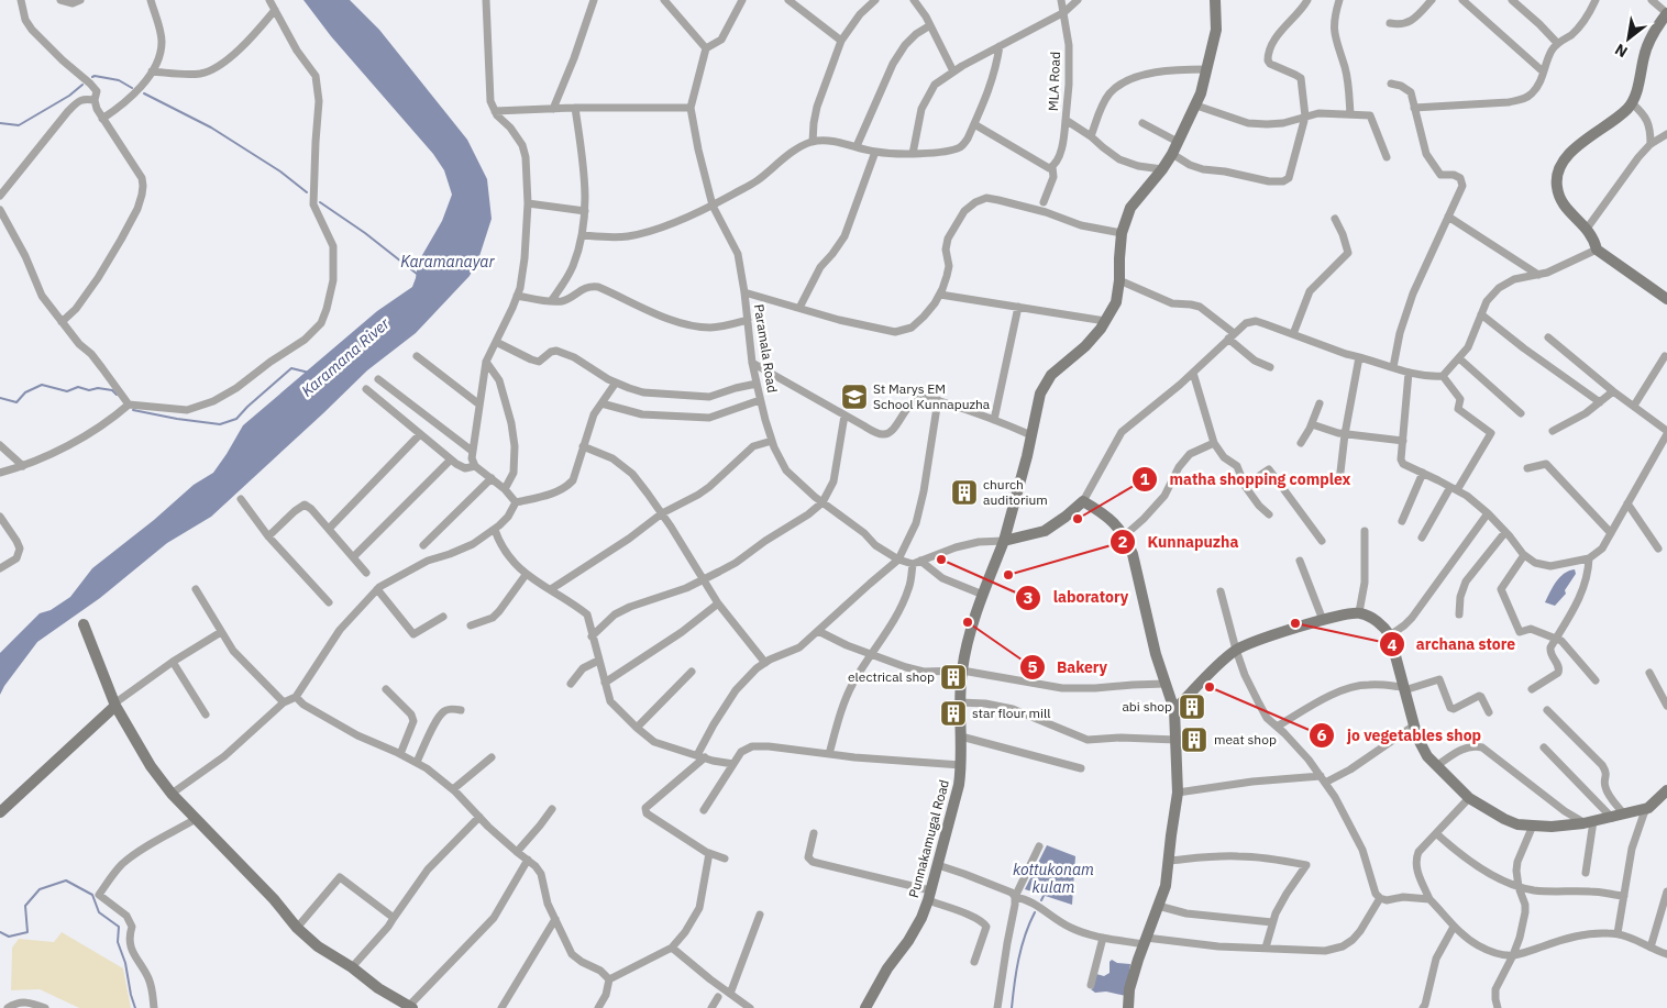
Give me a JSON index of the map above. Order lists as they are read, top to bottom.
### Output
{
  "streets": {
    "street": ["MLA Road", "Paramala Road", "Punnakamugal Road"]
  },
  "crossings": [
    ["MLA Road", "Punnakamugal Road"]
  ],
  "water": ["Karamanayar", "Karamana River", "kottukonam kulam"],
  "places": {
    "school or university": ["St Marys EM School Kunnapuzha"],
    "building": [
      "church auditorium",
      "electrical shop",
      "abi shop",
      "star flour mill",
      "meat shop"
    ],
    "other": [
      "matha shopping complex",
      "laboratory",
      "Kunnapuzha",
      "Bakery",
      "archana store",
      "jo vegetables shop"
    ]
  },
  "north": "bottom left"
}
